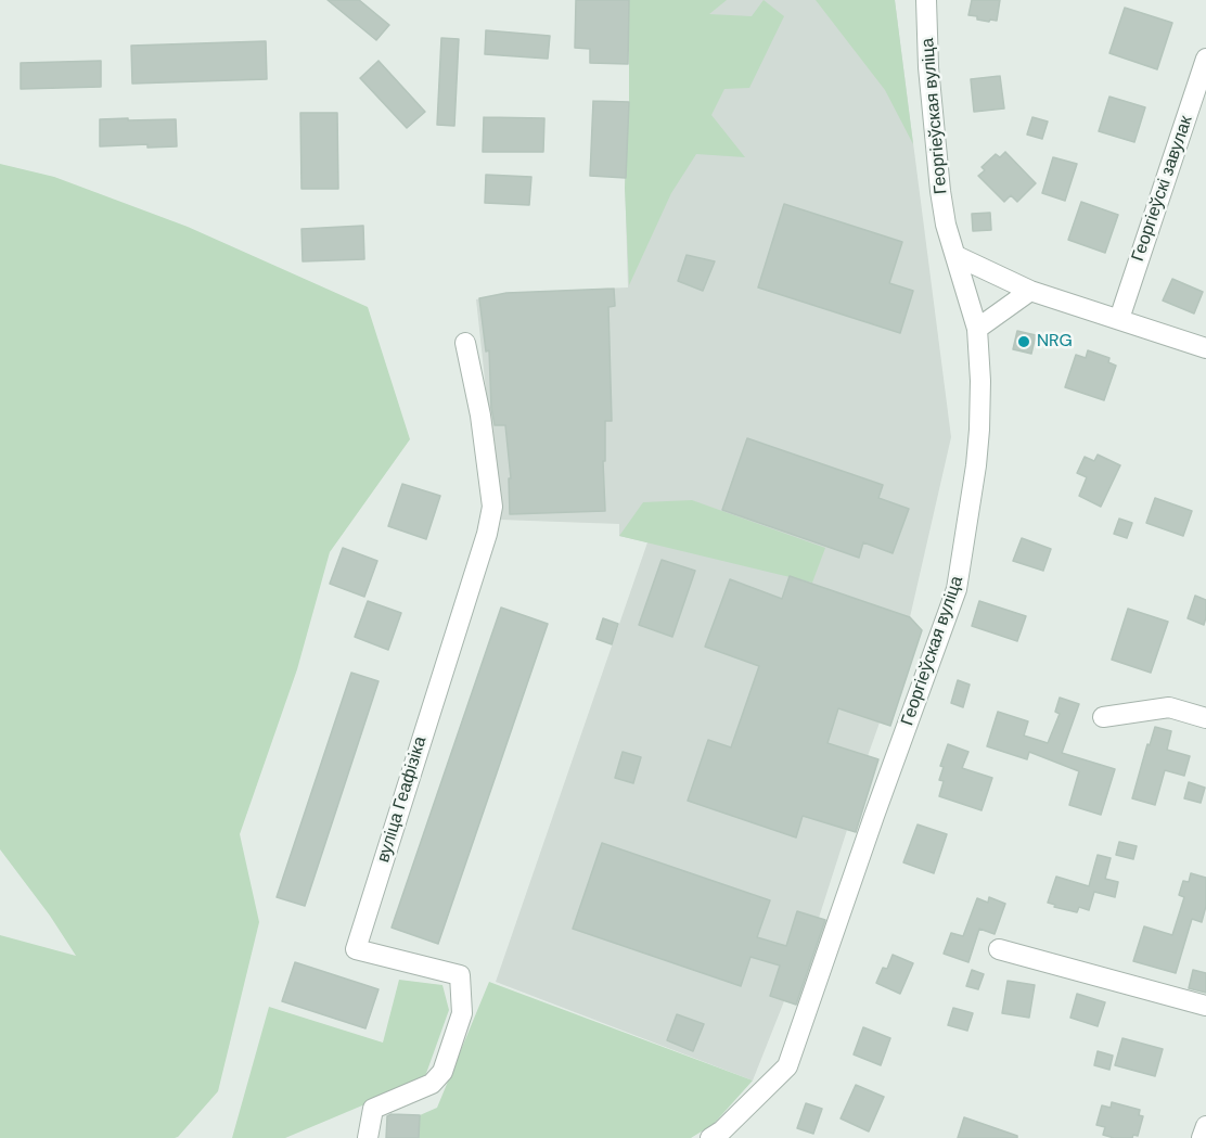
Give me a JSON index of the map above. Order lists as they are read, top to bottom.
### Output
{
  "streets": {
    "street": ["Георгіеўская вуліца", "Георгіеўскі завулак", "вуліца Геафізіка"]
  },
  "places": ["NRG"]
}
